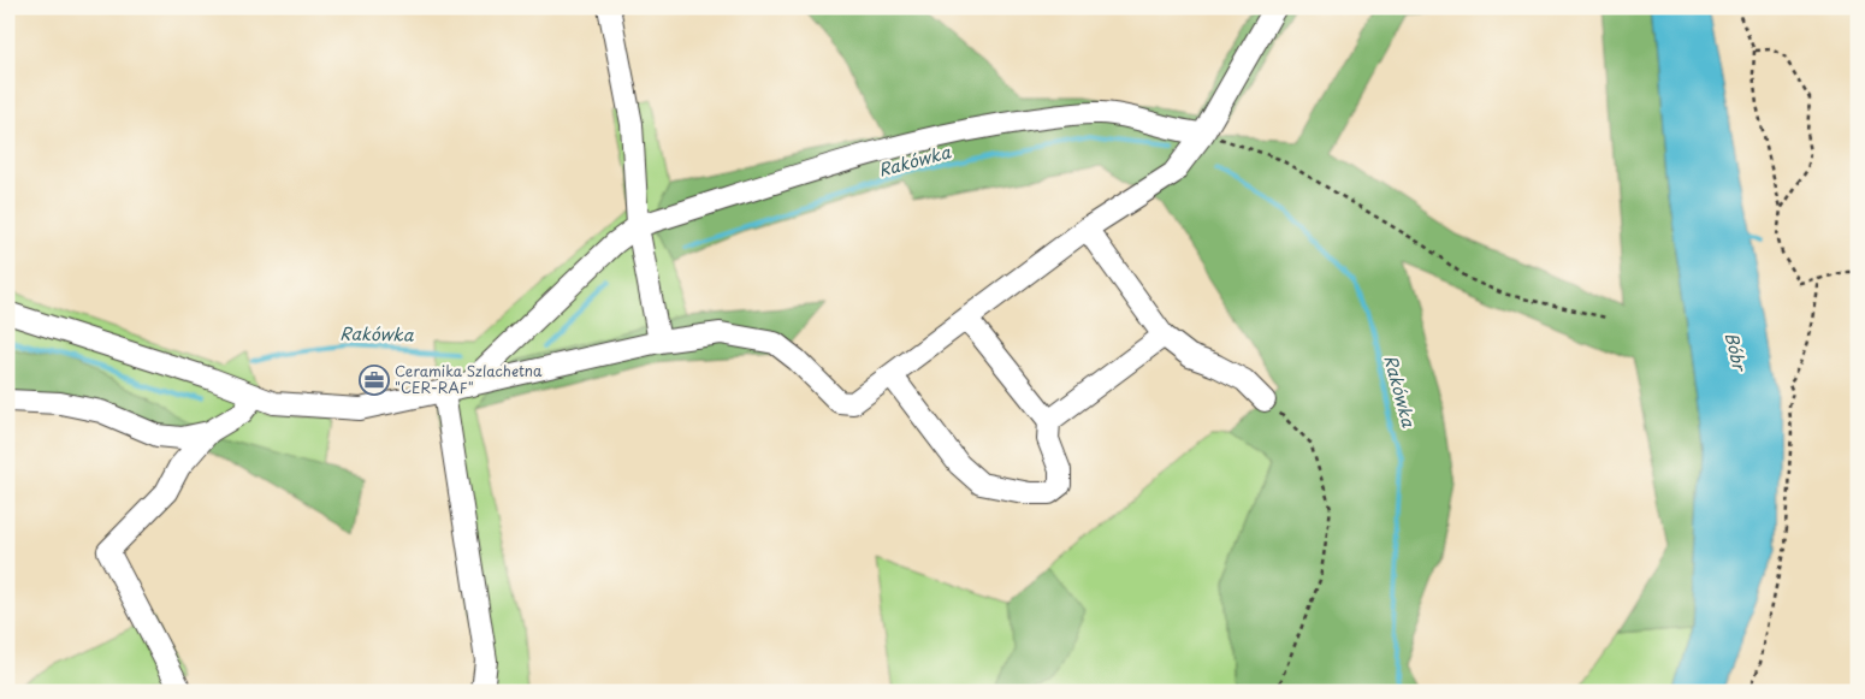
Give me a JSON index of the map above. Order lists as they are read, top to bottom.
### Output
{
  "water": ["Rakówka", "Bóbr"],
  "places": {
    "office": ["Ceramika Szlachetna \"CER-RAF\""]
  }
}
